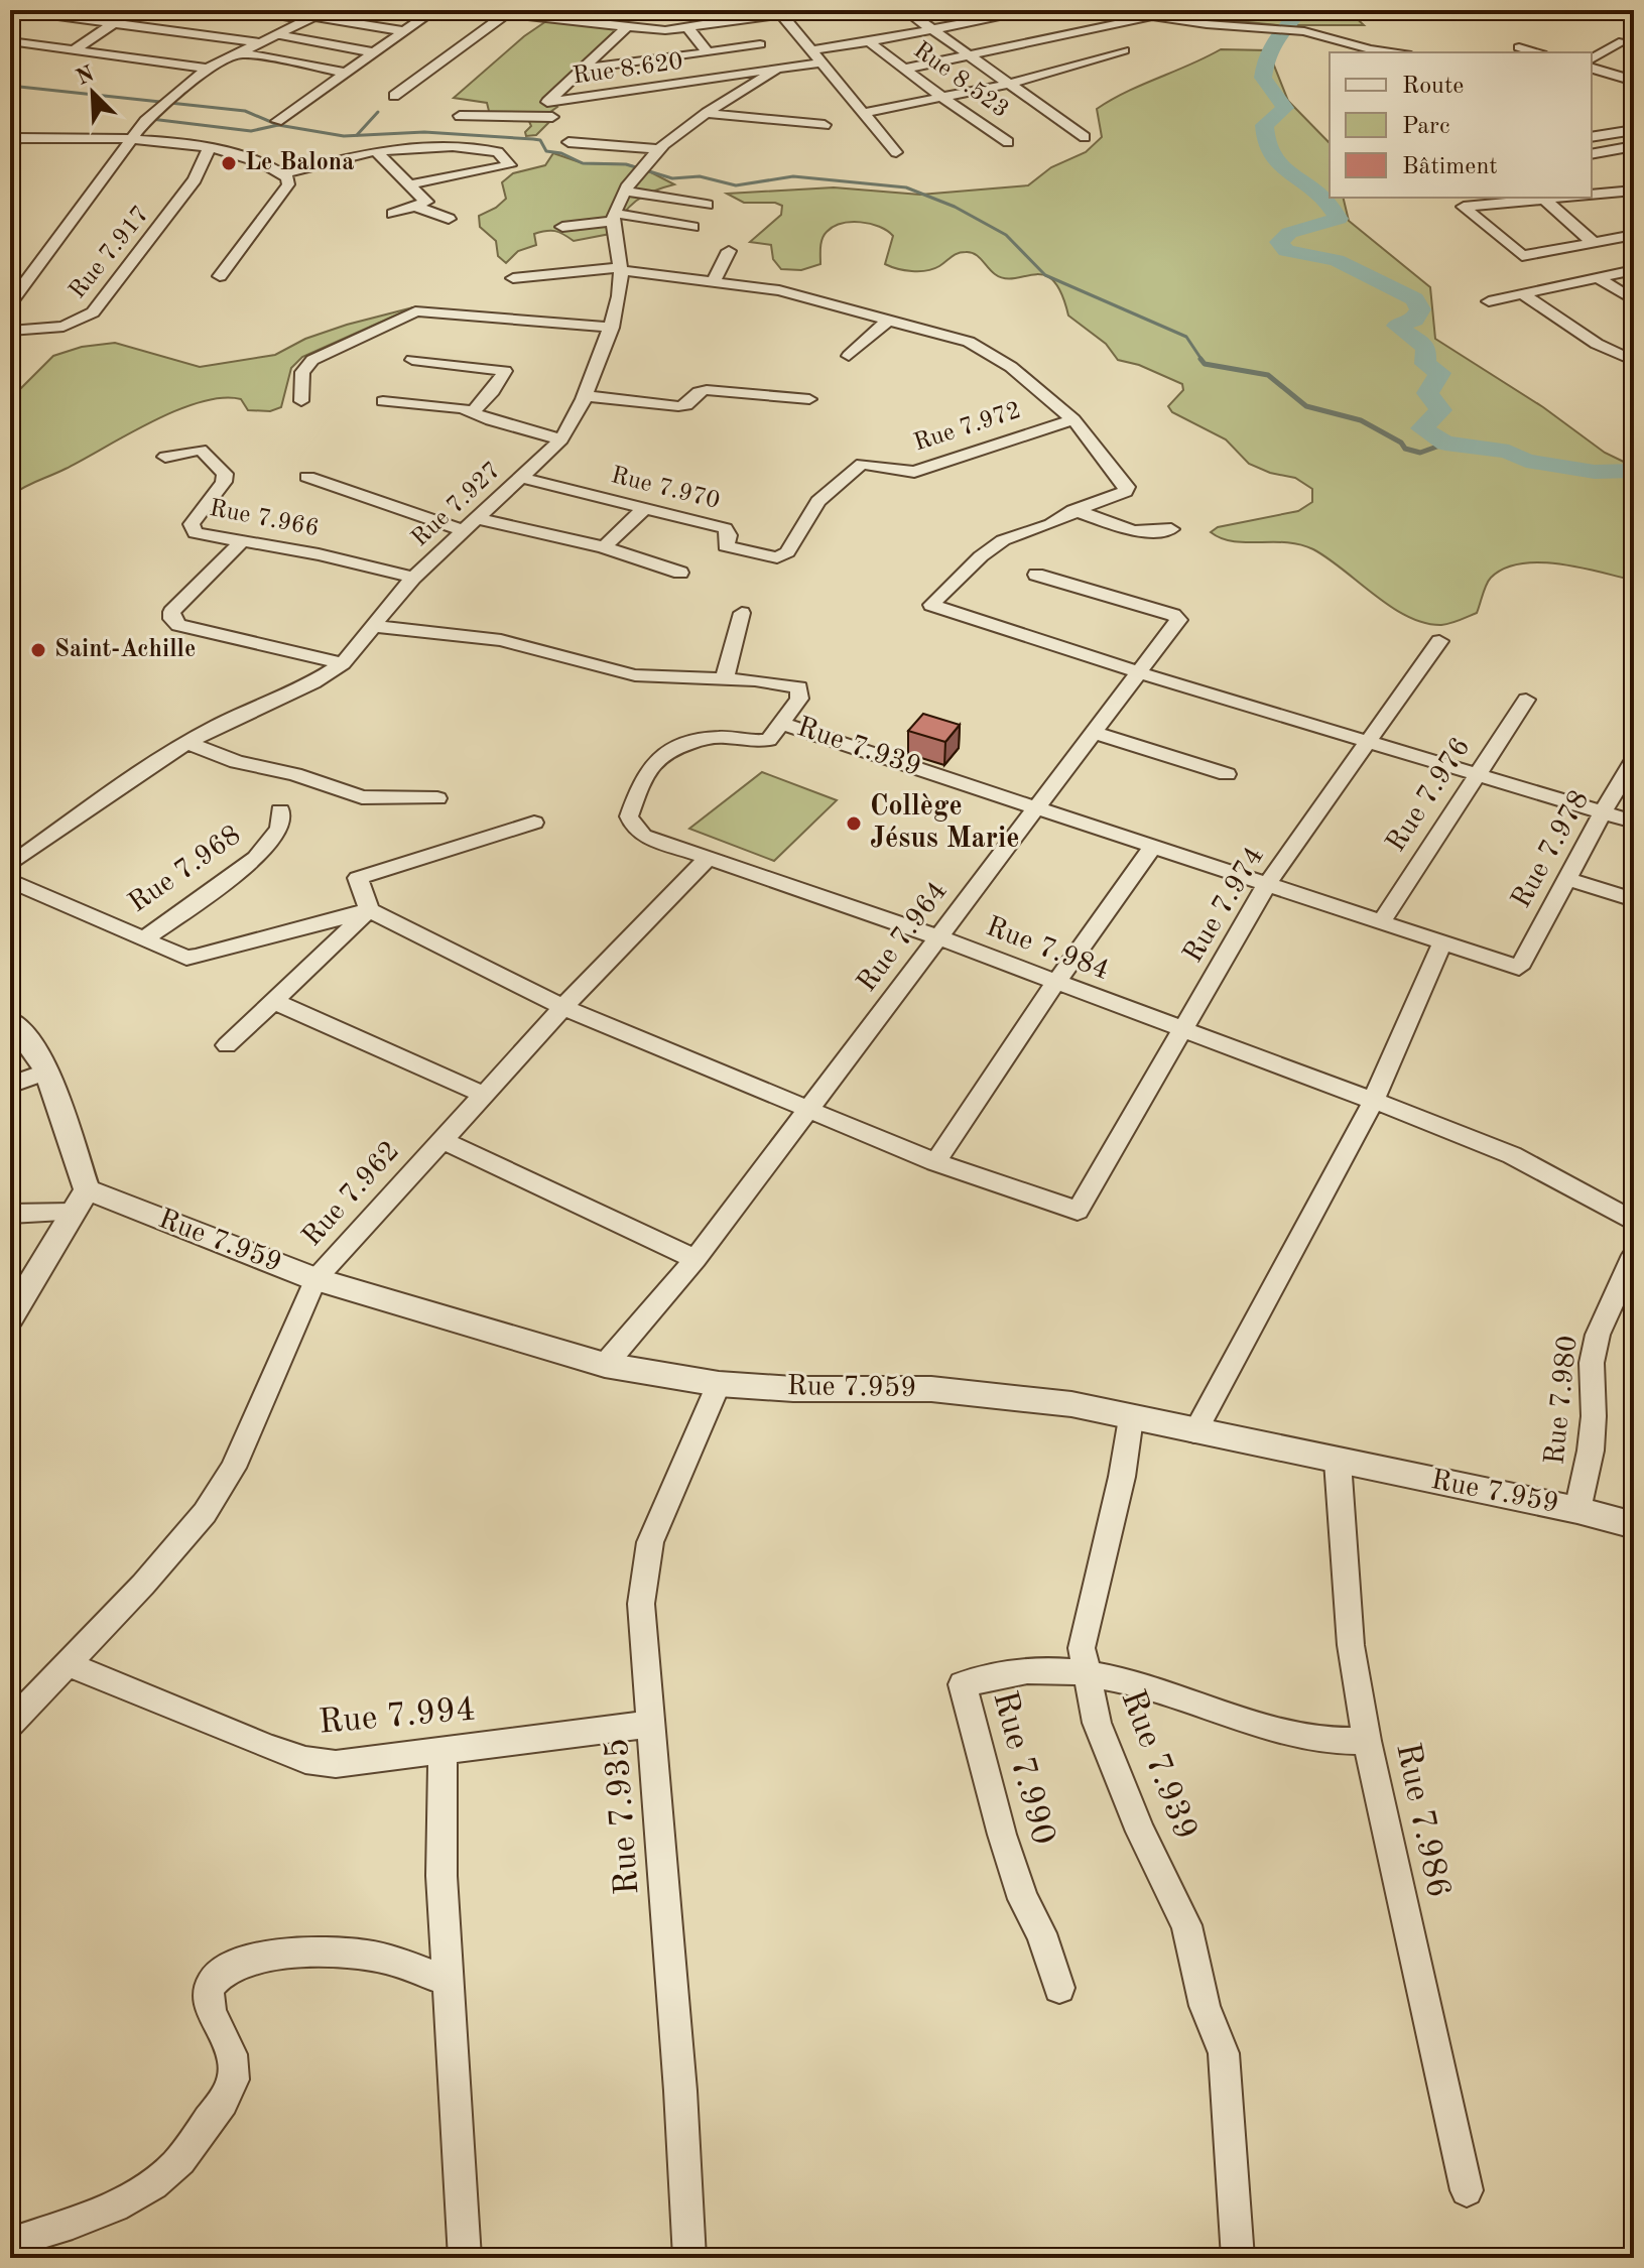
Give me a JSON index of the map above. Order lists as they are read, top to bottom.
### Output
{
  "streets": {
    "street": [
      "Rue 8.620",
      "Rue 8.523",
      "Rue 7.917",
      "Rue 7.972",
      "Rue 7.970",
      "Rue 7.927",
      "Rue 7.966",
      "Rue 7.939",
      "Rue 7.976",
      "Rue 7.978",
      "Rue 7.968",
      "Rue 7.974",
      "Rue 7.964",
      "Rue 7.984",
      "Rue 7.962",
      "Rue 7.959",
      "Rue 7.980",
      "Rue 7.994",
      "Rue 7.990",
      "Rue 7.935",
      "Rue 7.986"
    ]
  },
  "crossings": [
    ["Rue 7.972", "Rue 7.970"],
    ["Rue 7.970", "Rue 7.927"],
    ["Rue 7.927", "Rue 7.966"],
    ["Rue 7.927", "Rue 7.939"],
    ["Rue 7.939", "Rue 7.976"],
    ["Rue 7.939", "Rue 7.978"],
    ["Rue 7.939", "Rue 7.974"],
    ["Rue 7.939", "Rue 7.964"],
    ["Rue 7.939", "Rue 7.984"],
    ["Rue 7.939", "Rue 7.959"],
    ["Rue 7.939", "Rue 7.990"],
    ["Rue 7.974", "Rue 7.984"],
    ["Rue 7.964", "Rue 7.984"],
    ["Rue 7.964", "Rue 7.959"],
    ["Rue 7.984", "Rue 7.962"],
    ["Rue 7.962", "Rue 7.959"],
    ["Rue 7.962", "Rue 7.994"],
    ["Rue 7.959", "Rue 7.980"],
    ["Rue 7.959", "Rue 7.935"],
    ["Rue 7.959", "Rue 7.986"],
    ["Rue 7.994", "Rue 7.935"],
    ["Rue 7.990", "Rue 7.986"]
  ],
  "places": ["Le Balona", "Saint-Achille", "Collège Jésus Marie"],
  "legend": ["Route", "Parc", "Bâtiment"],
  "north": "top left"
}
